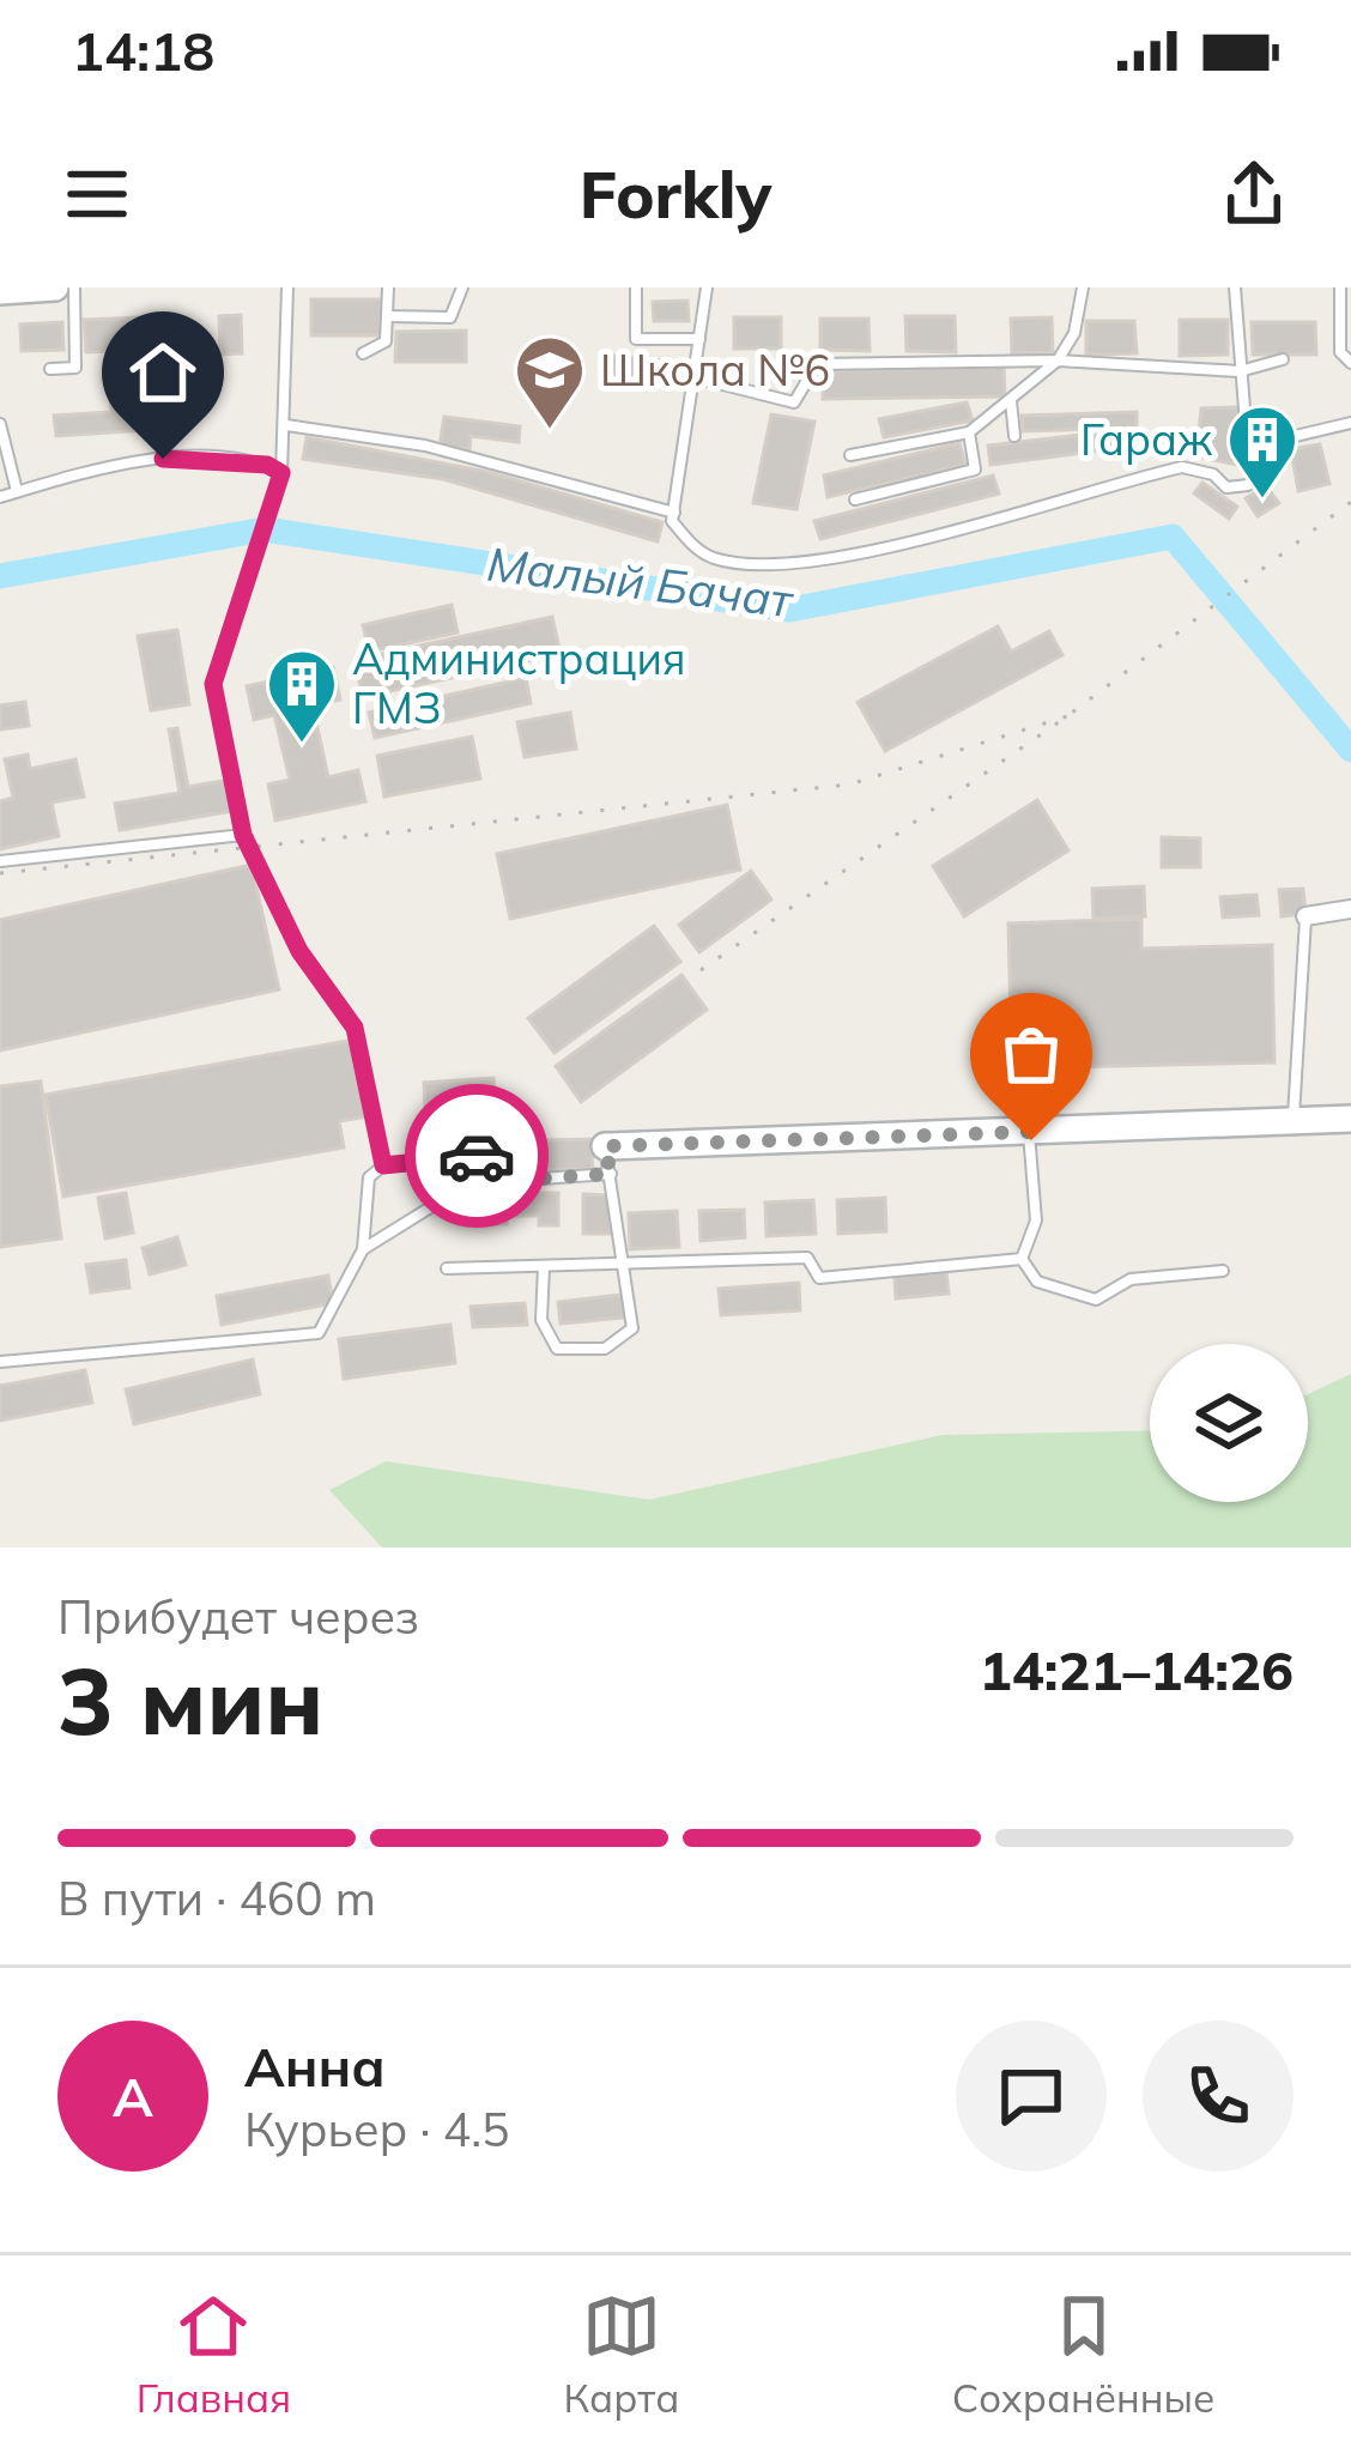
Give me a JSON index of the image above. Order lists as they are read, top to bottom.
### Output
{
  "water": ["Малый Бачат"],
  "places": {
    "school or university": ["Школа №6"],
    "building": ["Гараж", "Администрация ГМЗ"]
  },
  "page": {
    "status": "14:18",
    "header": "Forkly",
    "heading": ["3 мин", "Прибудет через", "14:21–14:26"],
    "panel": ["Анна", "Курьер · 4.5"],
    "bar": "В пути · 460 m",
    "round": "А",
    "tabs": ["Главная", "Карта", "Сохранённые"]
  }
}
